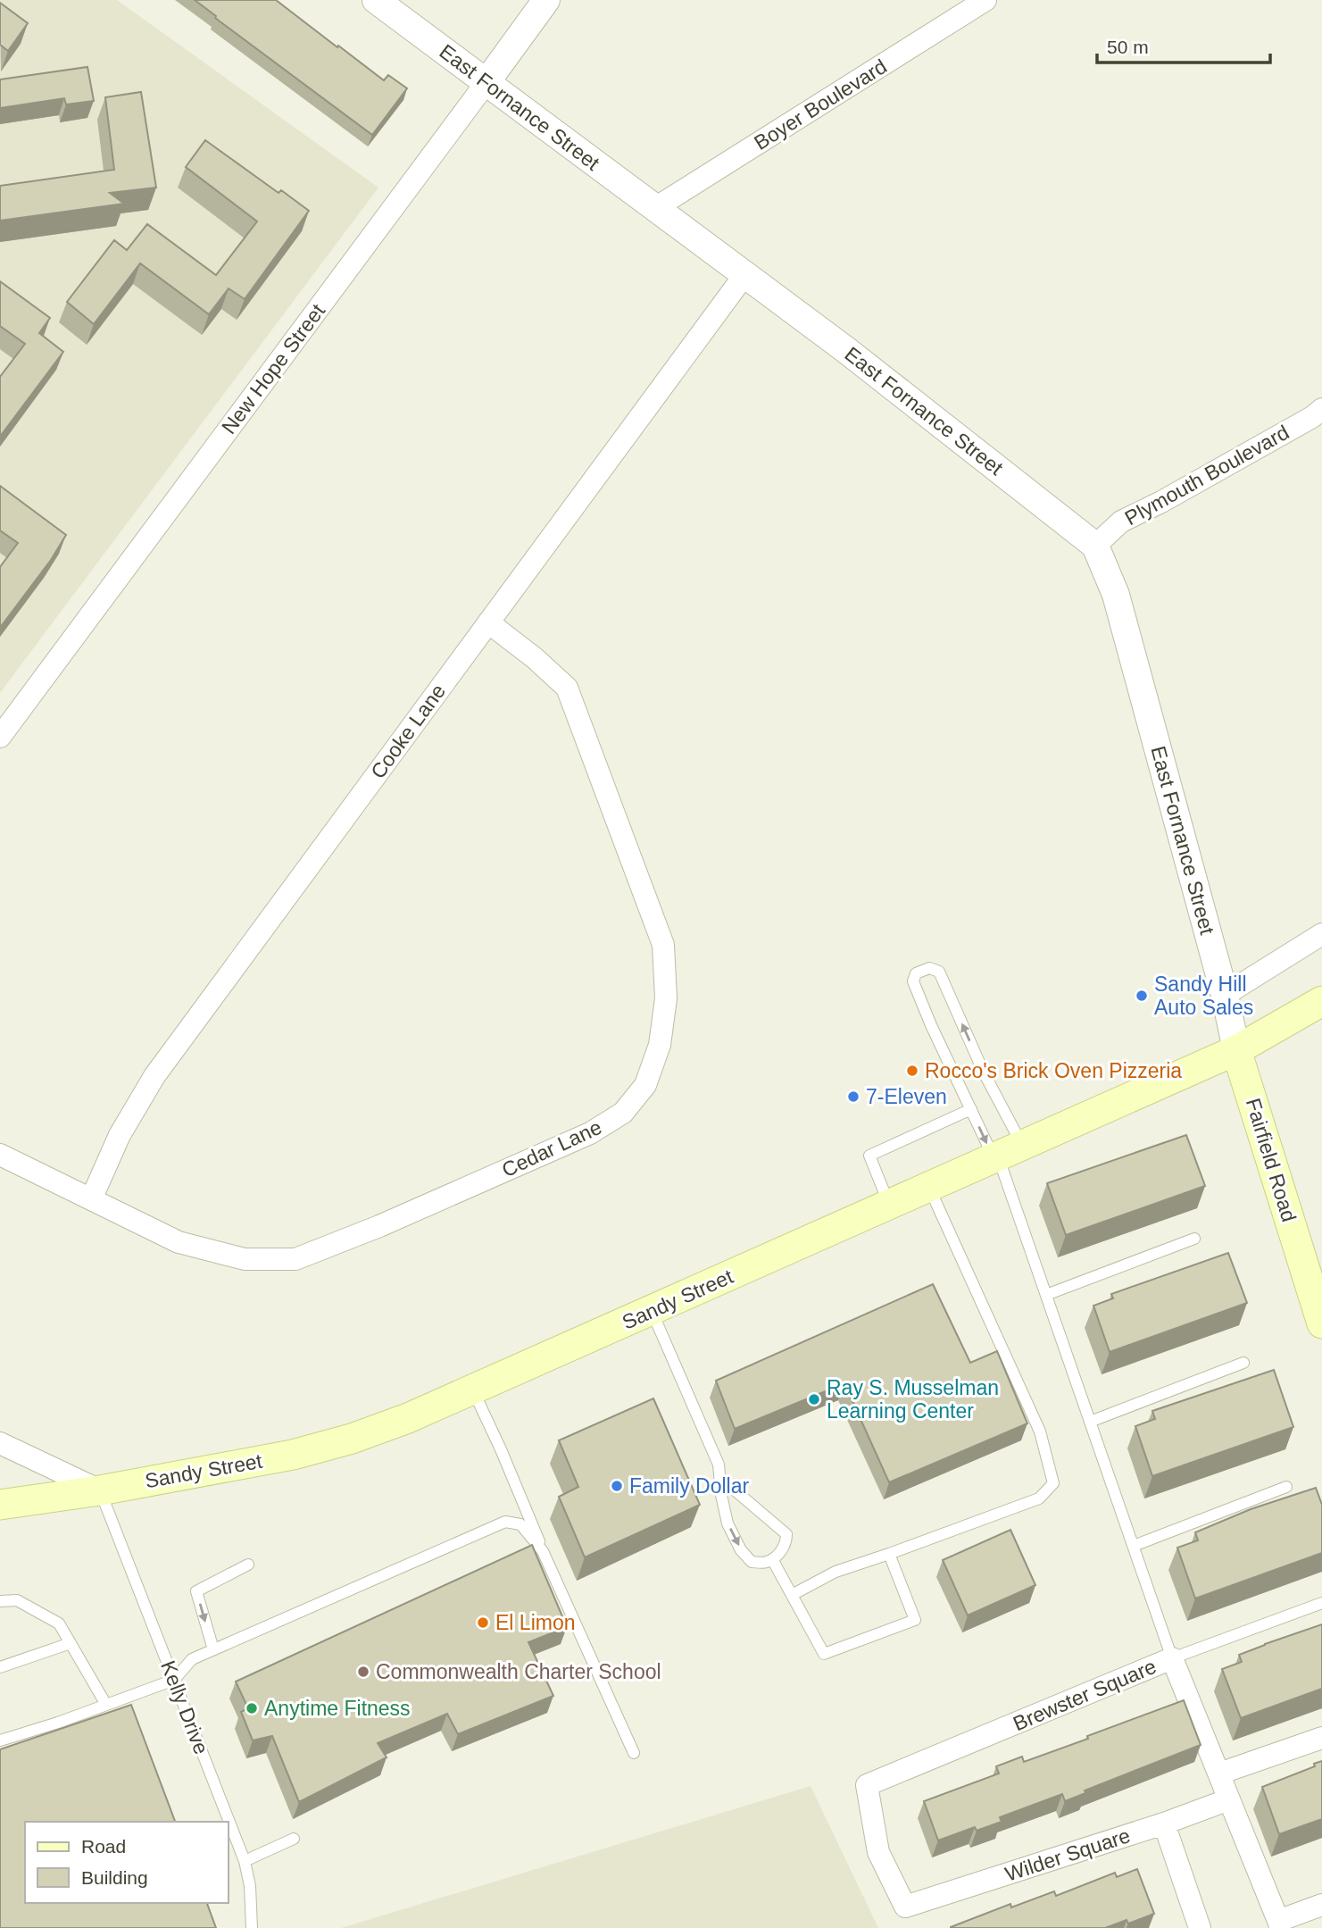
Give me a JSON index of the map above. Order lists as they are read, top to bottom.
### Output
{
  "streets": {
    "main road": ["Fairfield Road", "Sandy Street"],
    "street": [
      "Boyer Boulevard",
      "East Fornance Street",
      "New Hope Street",
      "Plymouth Boulevard",
      "Cooke Lane",
      "Cedar Lane",
      "Brewster Square",
      "Wilder Square"
    ],
    "lane": ["Kelly Drive"]
  },
  "crossings": [
    ["Boyer Boulevard", "East Fornance Street"],
    ["East Fornance Street", "New Hope Street"],
    ["East Fornance Street", "Plymouth Boulevard"],
    ["East Fornance Street", "Cooke Lane"],
    ["East Fornance Street", "Fairfield Road"],
    ["Cooke Lane", "Cedar Lane"],
    ["Fairfield Road", "Sandy Street"],
    ["Sandy Street", "Kelly Drive"],
    ["Brewster Square", "Wilder Square"]
  ],
  "places": [
    "Sandy Hill Auto Sales",
    "Rocco's Brick Oven Pizzeria",
    "7-Eleven",
    "Ray S. Musselman Learning Center",
    "Family Dollar",
    "El Limon",
    "Commonwealth Charter School",
    "Anytime Fitness"
  ],
  "legend": ["Road", "Building"],
  "scale_bar": "50 m"
}
